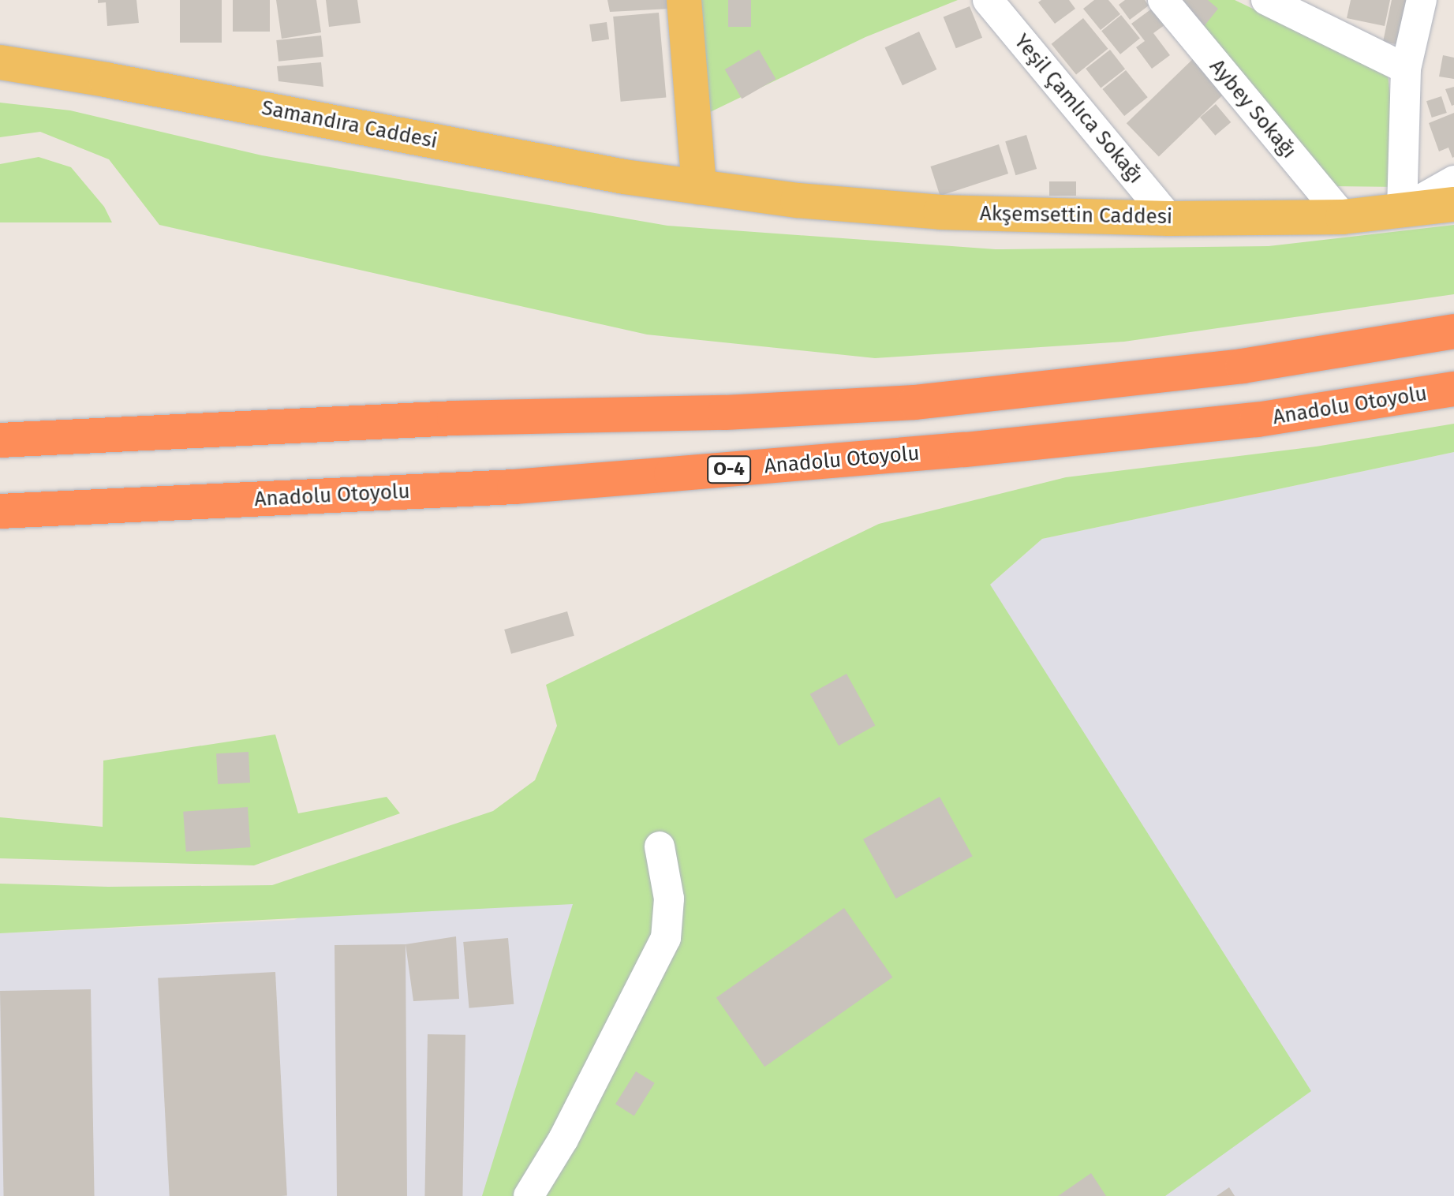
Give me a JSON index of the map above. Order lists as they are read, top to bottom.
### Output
{
  "streets": {
    "highway": ["Anadolu Otoyolu", "O-4"],
    "main road": ["Samandıra Caddesi", "Akşemsettin Caddesi"],
    "street": ["Yeşil Çamlıca Sokağı", "Aybey Sokağı"]
  },
  "crossings": [
    ["Yeşil Çamlıca Sokağı", "Akşemsettin Caddesi"],
    ["Aybey Sokağı", "Akşemsettin Caddesi"],
    ["Samandıra Caddesi", "Akşemsettin Caddesi"]
  ]
}
